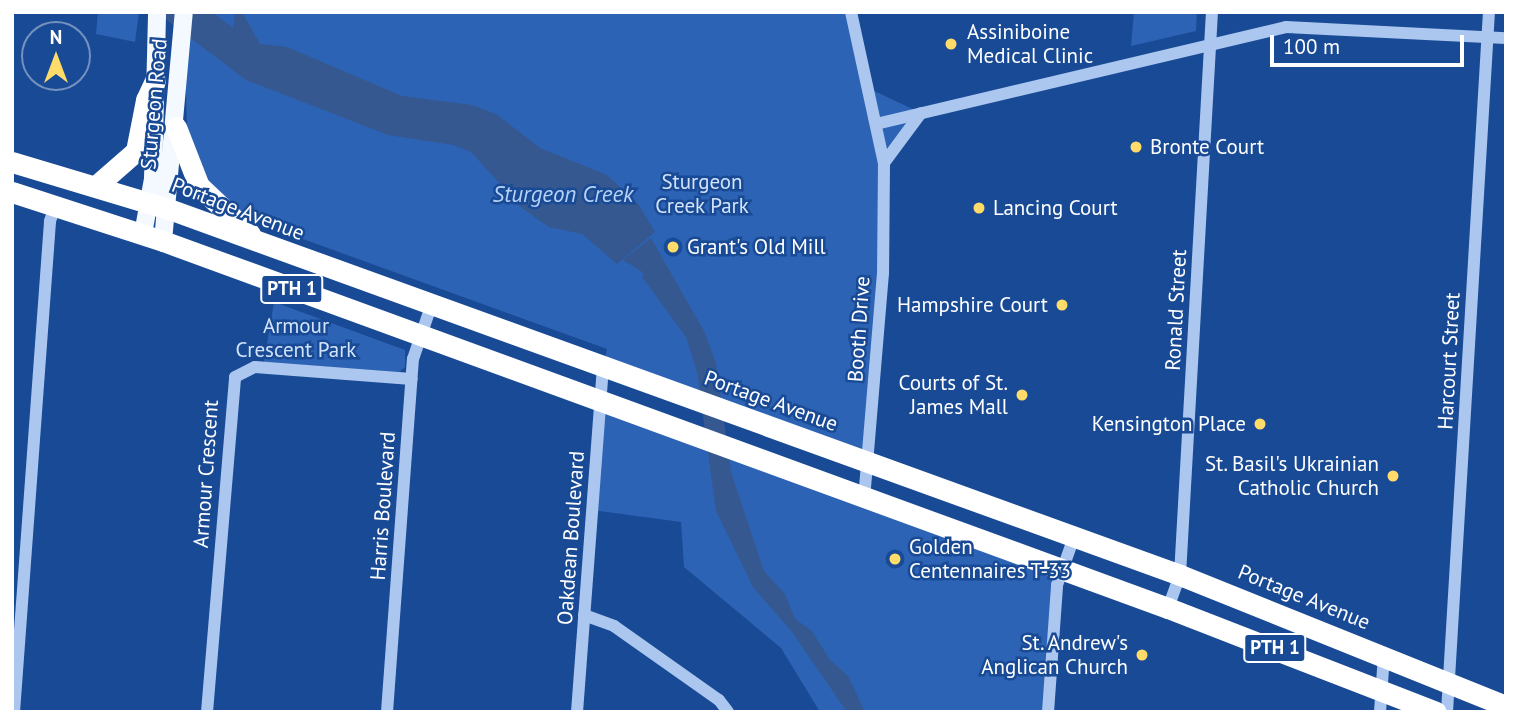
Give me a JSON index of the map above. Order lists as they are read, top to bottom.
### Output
{
  "streets": {
    "highway": ["Portage Avenue", "PTH 1"],
    "main road": ["Sturgeon Road"],
    "street": [
      "Ronald Street",
      "Booth Drive",
      "Harcourt Street",
      "Armour Crescent",
      "Harris Boulevard",
      "Oakdean Boulevard"
    ]
  },
  "crossings": [
    ["Sturgeon Road", "Portage Avenue"],
    ["Sturgeon Road", "PTH 1"],
    ["Portage Avenue", "Ronald Street"],
    ["Portage Avenue", "Booth Drive"],
    ["Portage Avenue", "Harcourt Street"],
    ["Portage Avenue", "Harris Boulevard"],
    ["Portage Avenue", "Oakdean Boulevard"],
    ["PTH 1", "Ronald Street"],
    ["PTH 1", "Booth Drive"],
    ["PTH 1", "Harris Boulevard"],
    ["PTH 1", "Oakdean Boulevard"],
    ["Armour Crescent", "Harris Boulevard"]
  ],
  "water": ["Sturgeon Creek"],
  "parks": ["Sturgeon Creek Park", "Armour Crescent Park"],
  "places": [
    "Assiniboine Medical Clinic",
    "Bronte Court",
    "Lancing Court",
    "Grant's Old Mill",
    "Hampshire Court",
    "Courts of St. James Mall",
    "Kensington Place",
    "St. Basil's Ukrainian Catholic Church",
    "Golden Centennaires T-33",
    "St. Andrew's Anglican Church"
  ],
  "scale_bar": "100 m",
  "north": "top"
}
